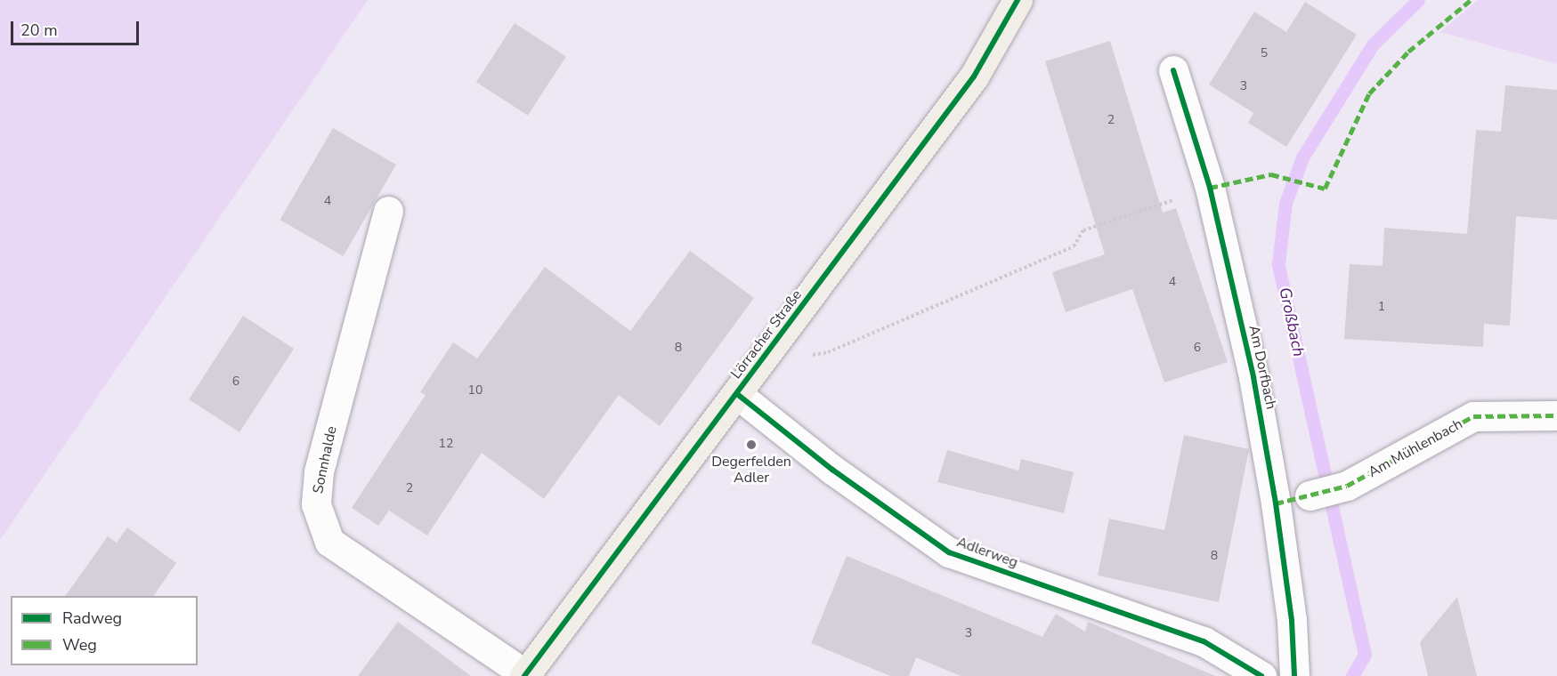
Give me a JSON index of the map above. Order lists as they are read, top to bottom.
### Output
{
  "streets": {
    "main road": ["Lörracher Straße"],
    "street": [
      "Am Dorfbach",
      "Am Mühlenbach",
      "Sonnhalde",
      "Adlerweg"
    ]
  },
  "crossings": [
    ["Lörracher Straße", "Sonnhalde"],
    ["Lörracher Straße", "Adlerweg"]
  ],
  "water": ["Großbach"],
  "places": ["Degerfelden Adler"],
  "house_numbers": [
    "5",
    "3",
    "2",
    "4",
    "4",
    "1",
    "8",
    "6",
    "6",
    "10",
    "12",
    "2",
    "8",
    "3"
  ],
  "legend": ["Radweg", "Weg"],
  "scale_bar": "20 m"
}
